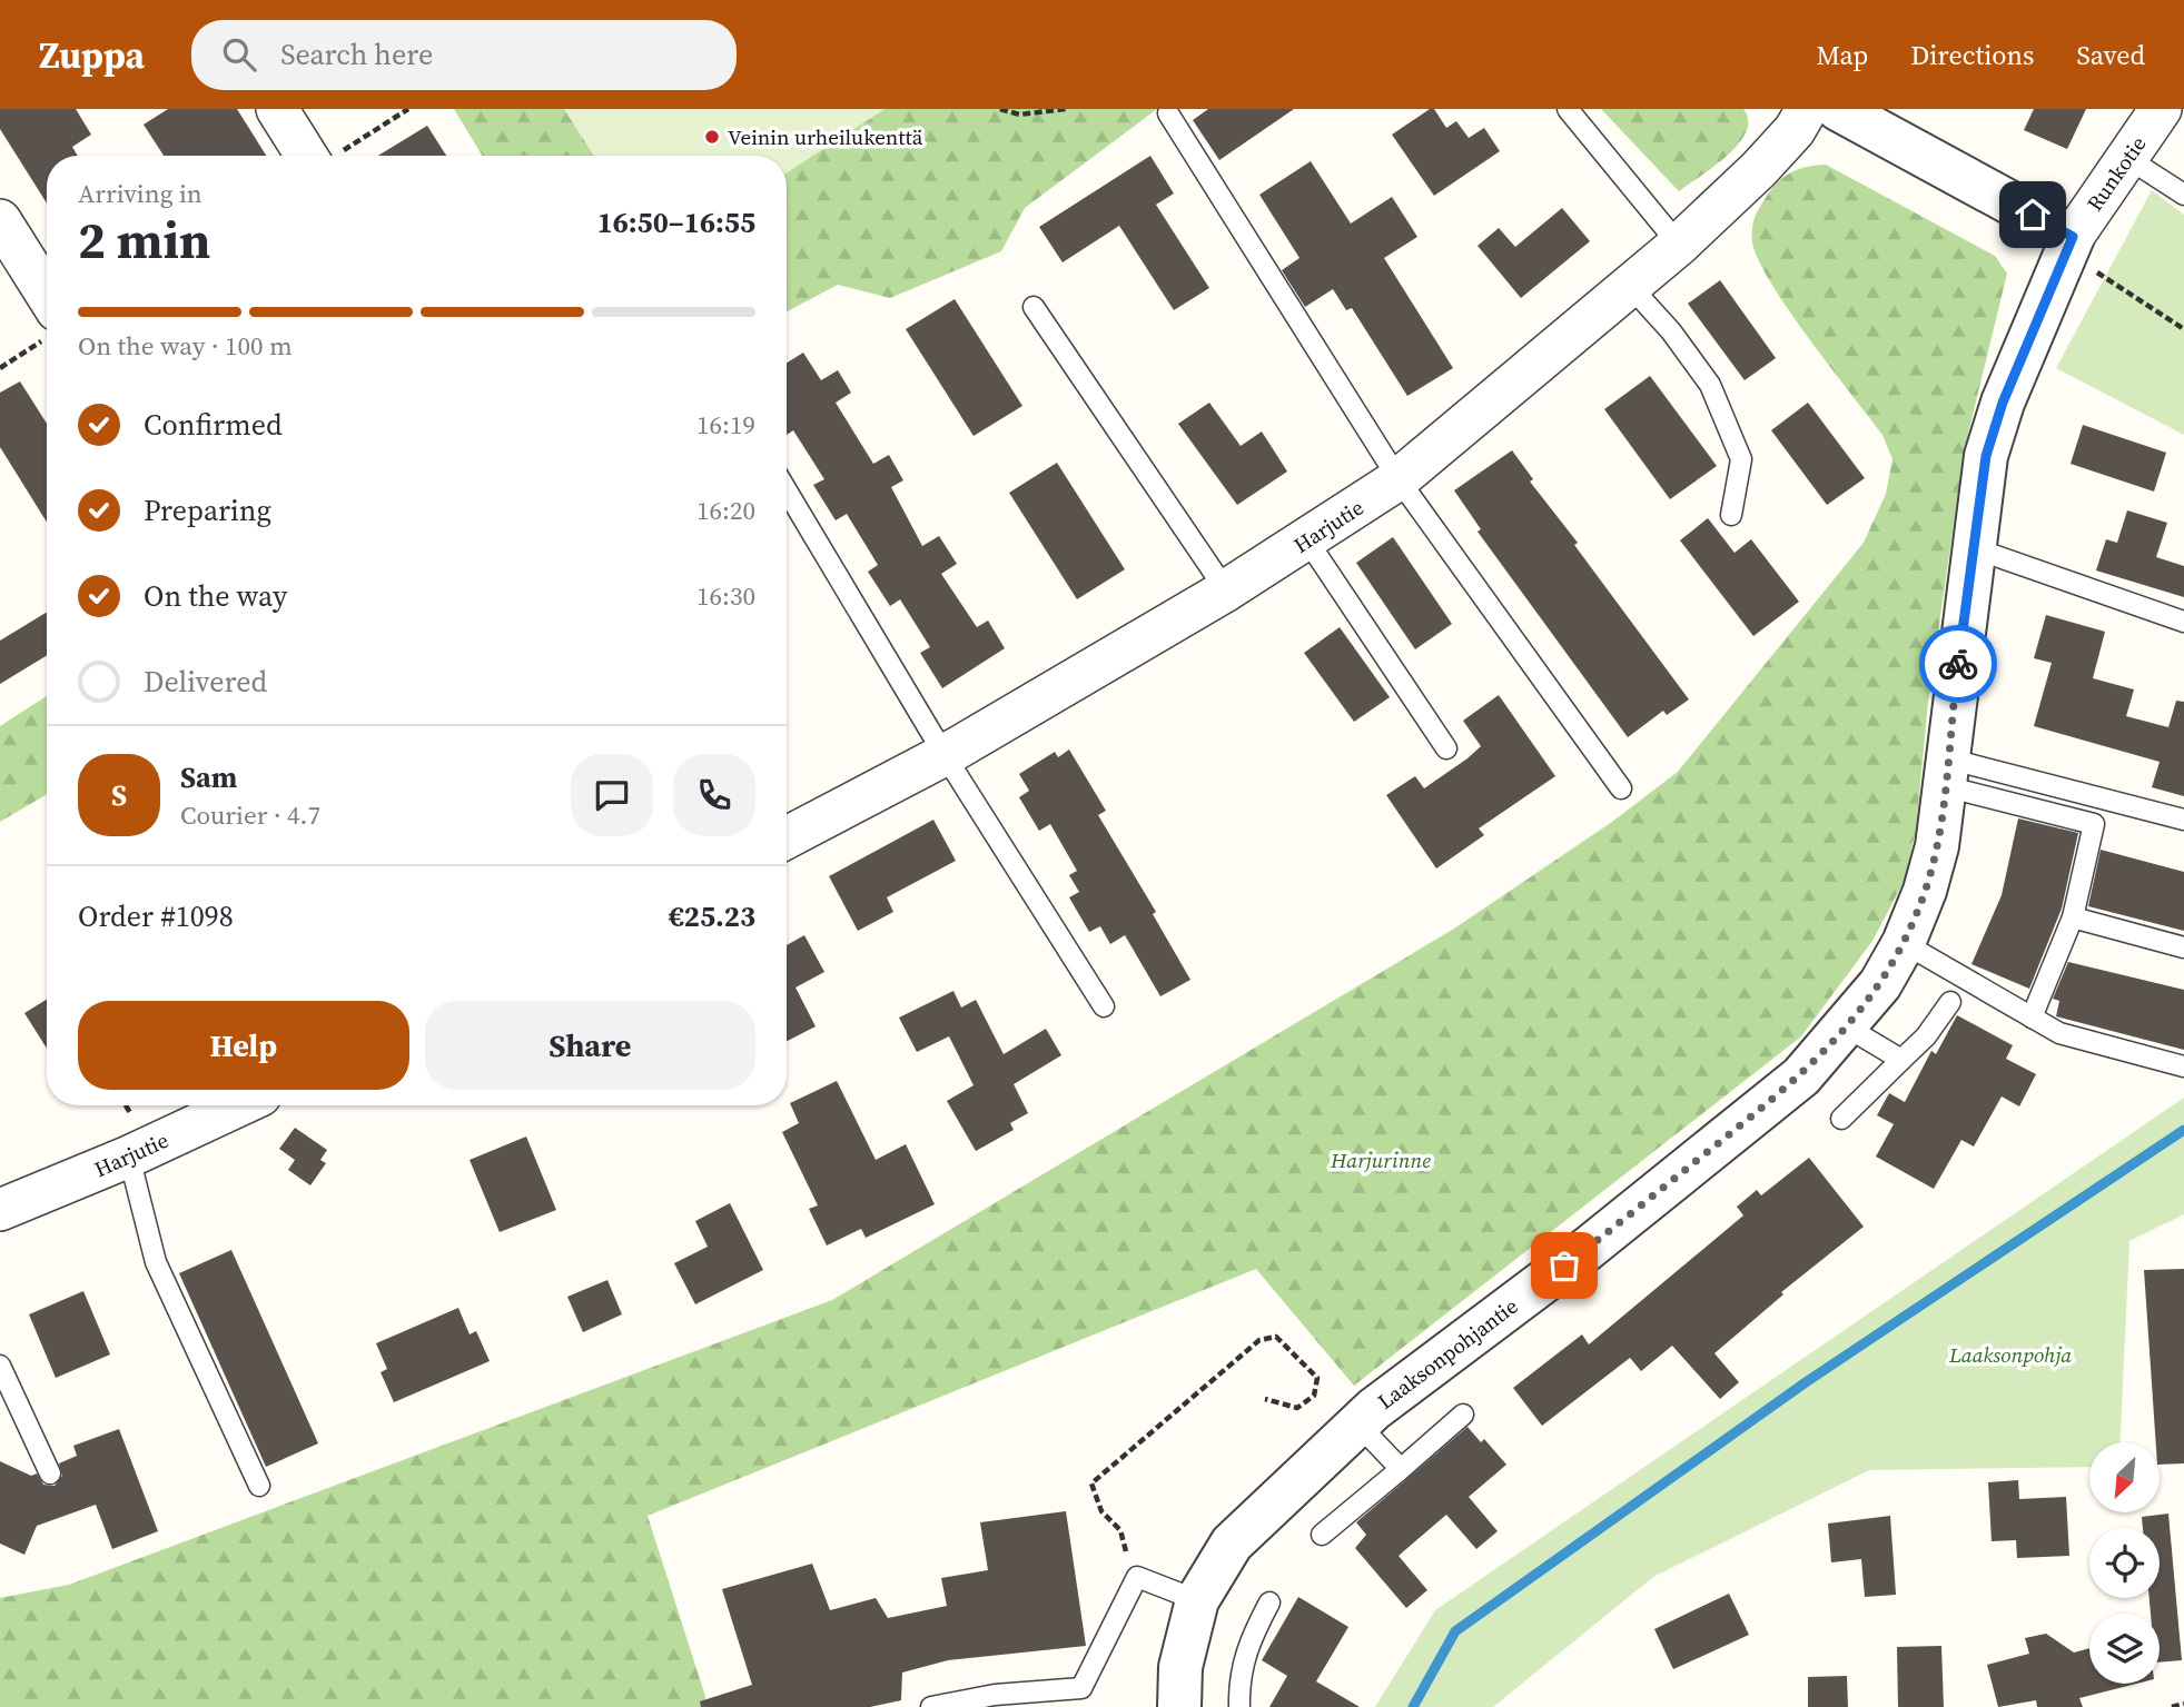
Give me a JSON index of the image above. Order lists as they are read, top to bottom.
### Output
{
  "streets": {
    "street": ["Runkotie", "Harjutie", "Laaksonpohjantie"]
  },
  "crossings": [
    ["Runkotie", "Laaksonpohjantie"]
  ],
  "parks": ["Harjurinne", "Laaksonpohja"],
  "places": ["Veinin urheilukenttä"],
  "north": "bottom left",
  "page": {
    "header": "Zuppa",
    "search": "Search here",
    "nav": ["Map", "Directions", "Saved"],
    "heading": ["2 min", "Arriving in", "16:50–16:55"],
    "panel": [
      "Sam",
      "Courier · 4.7",
      "Order #1098",
      "€25.23"
    ],
    "bar": "On the way · 100 m",
    "list": [
      ["Confirmed", "16:19"],
      ["Preparing", "16:20"],
      ["On the way", "16:30"],
      "Delivered"
    ],
    "round": "S",
    "buttons": ["Help", "Share"]
  }
}
